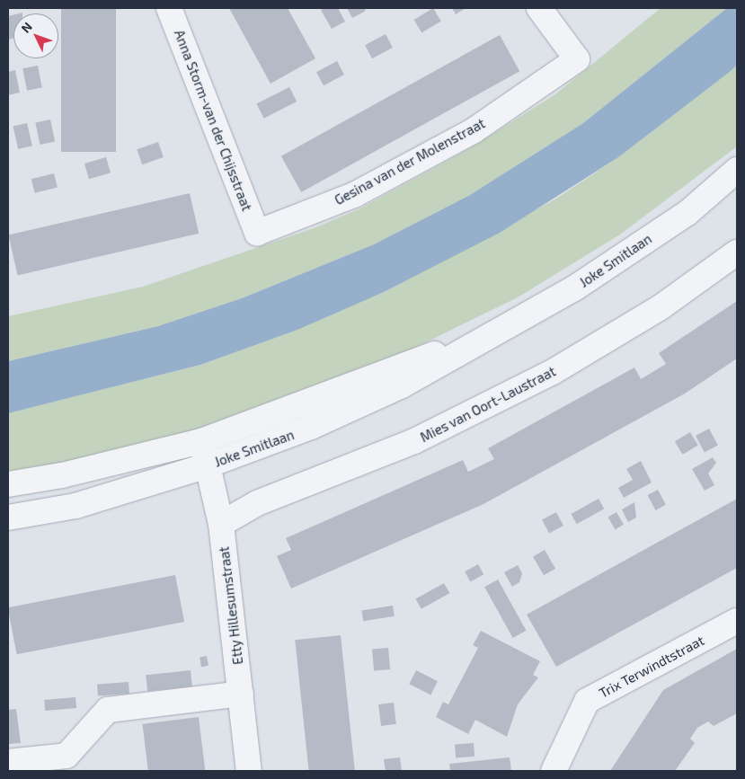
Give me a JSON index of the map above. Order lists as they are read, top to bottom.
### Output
{
  "streets": {
    "street": [
      "Anna Storm-van der Chijsstraat",
      "Gesina van der Molenstraat",
      "Joke Smitlaan",
      "Mies van Oort-Laustraat",
      "Etty Hillesumstraat",
      "Trix Terwindtstraat"
    ]
  },
  "crossings": [
    ["Anna Storm-van der Chijsstraat", "Gesina van der Molenstraat"],
    ["Joke Smitlaan", "Etty Hillesumstraat"],
    ["Mies van Oort-Laustraat", "Etty Hillesumstraat"]
  ],
  "north": "top left"
}
